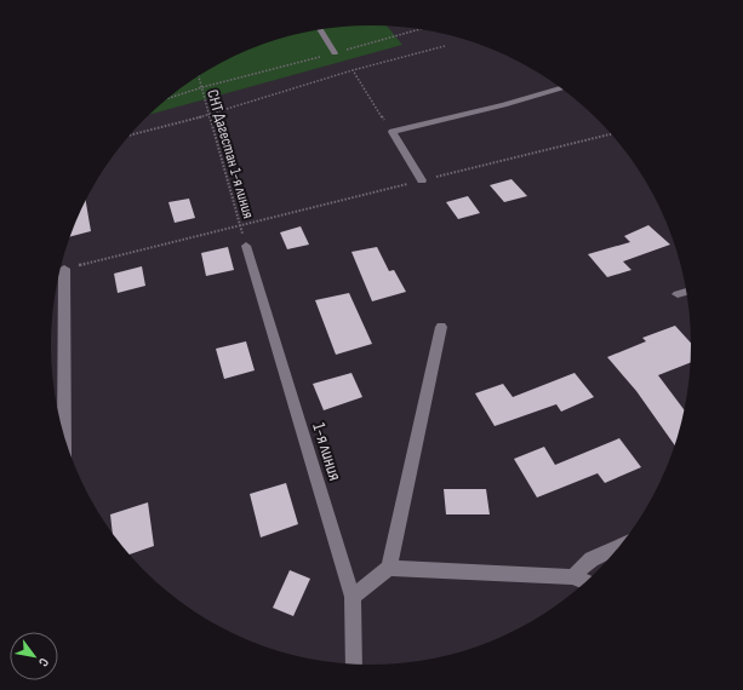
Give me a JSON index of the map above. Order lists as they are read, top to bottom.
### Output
{
  "streets": {
    "street": ["1-я линия"],
    "path": ["СНТ Дагестан 1-я линия"]
  },
  "crossings": [
    ["СНТ Дагестан 1-я линия", "1-я линия"]
  ],
  "north": "bottom right"
}
